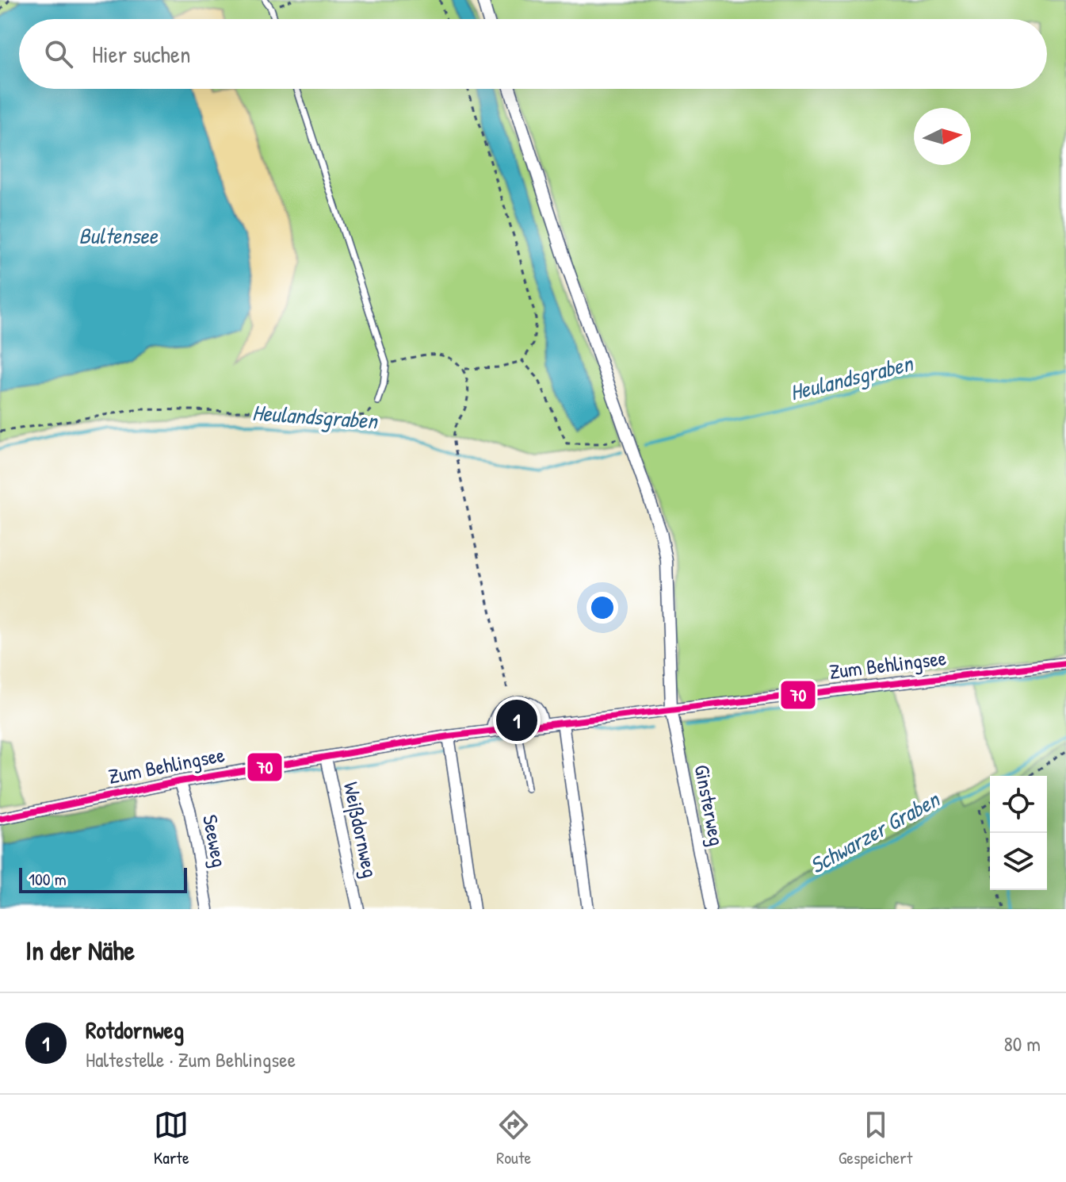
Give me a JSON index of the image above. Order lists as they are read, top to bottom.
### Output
{
  "streets": {
    "street": [
      "Zum Behlingsee",
      "Ginsterweg",
      "Weißdornweg",
      "Seeweg"
    ]
  },
  "crossings": [
    ["Zum Behlingsee", "Ginsterweg"],
    ["Zum Behlingsee", "Weißdornweg"],
    ["Zum Behlingsee", "Seeweg"]
  ],
  "water": ["Bultensee", "Heulandsgraben", "Schwarzer Graben"],
  "lines": ["transit line 70"],
  "scale_bar": "100 m",
  "north": "right",
  "page": {
    "search": "Hier suchen",
    "pins": "1",
    "scale": "100 m",
    "heading": "In der Nähe",
    "list": [
      {
        "mark": "1",
        "name": "Rotdornweg",
        "note": "Haltestelle · Zum Behlingsee",
        "value": "80 m"
      }
    ],
    "nav": ["Karte", "Route", "Gespeichert"]
  }
}
